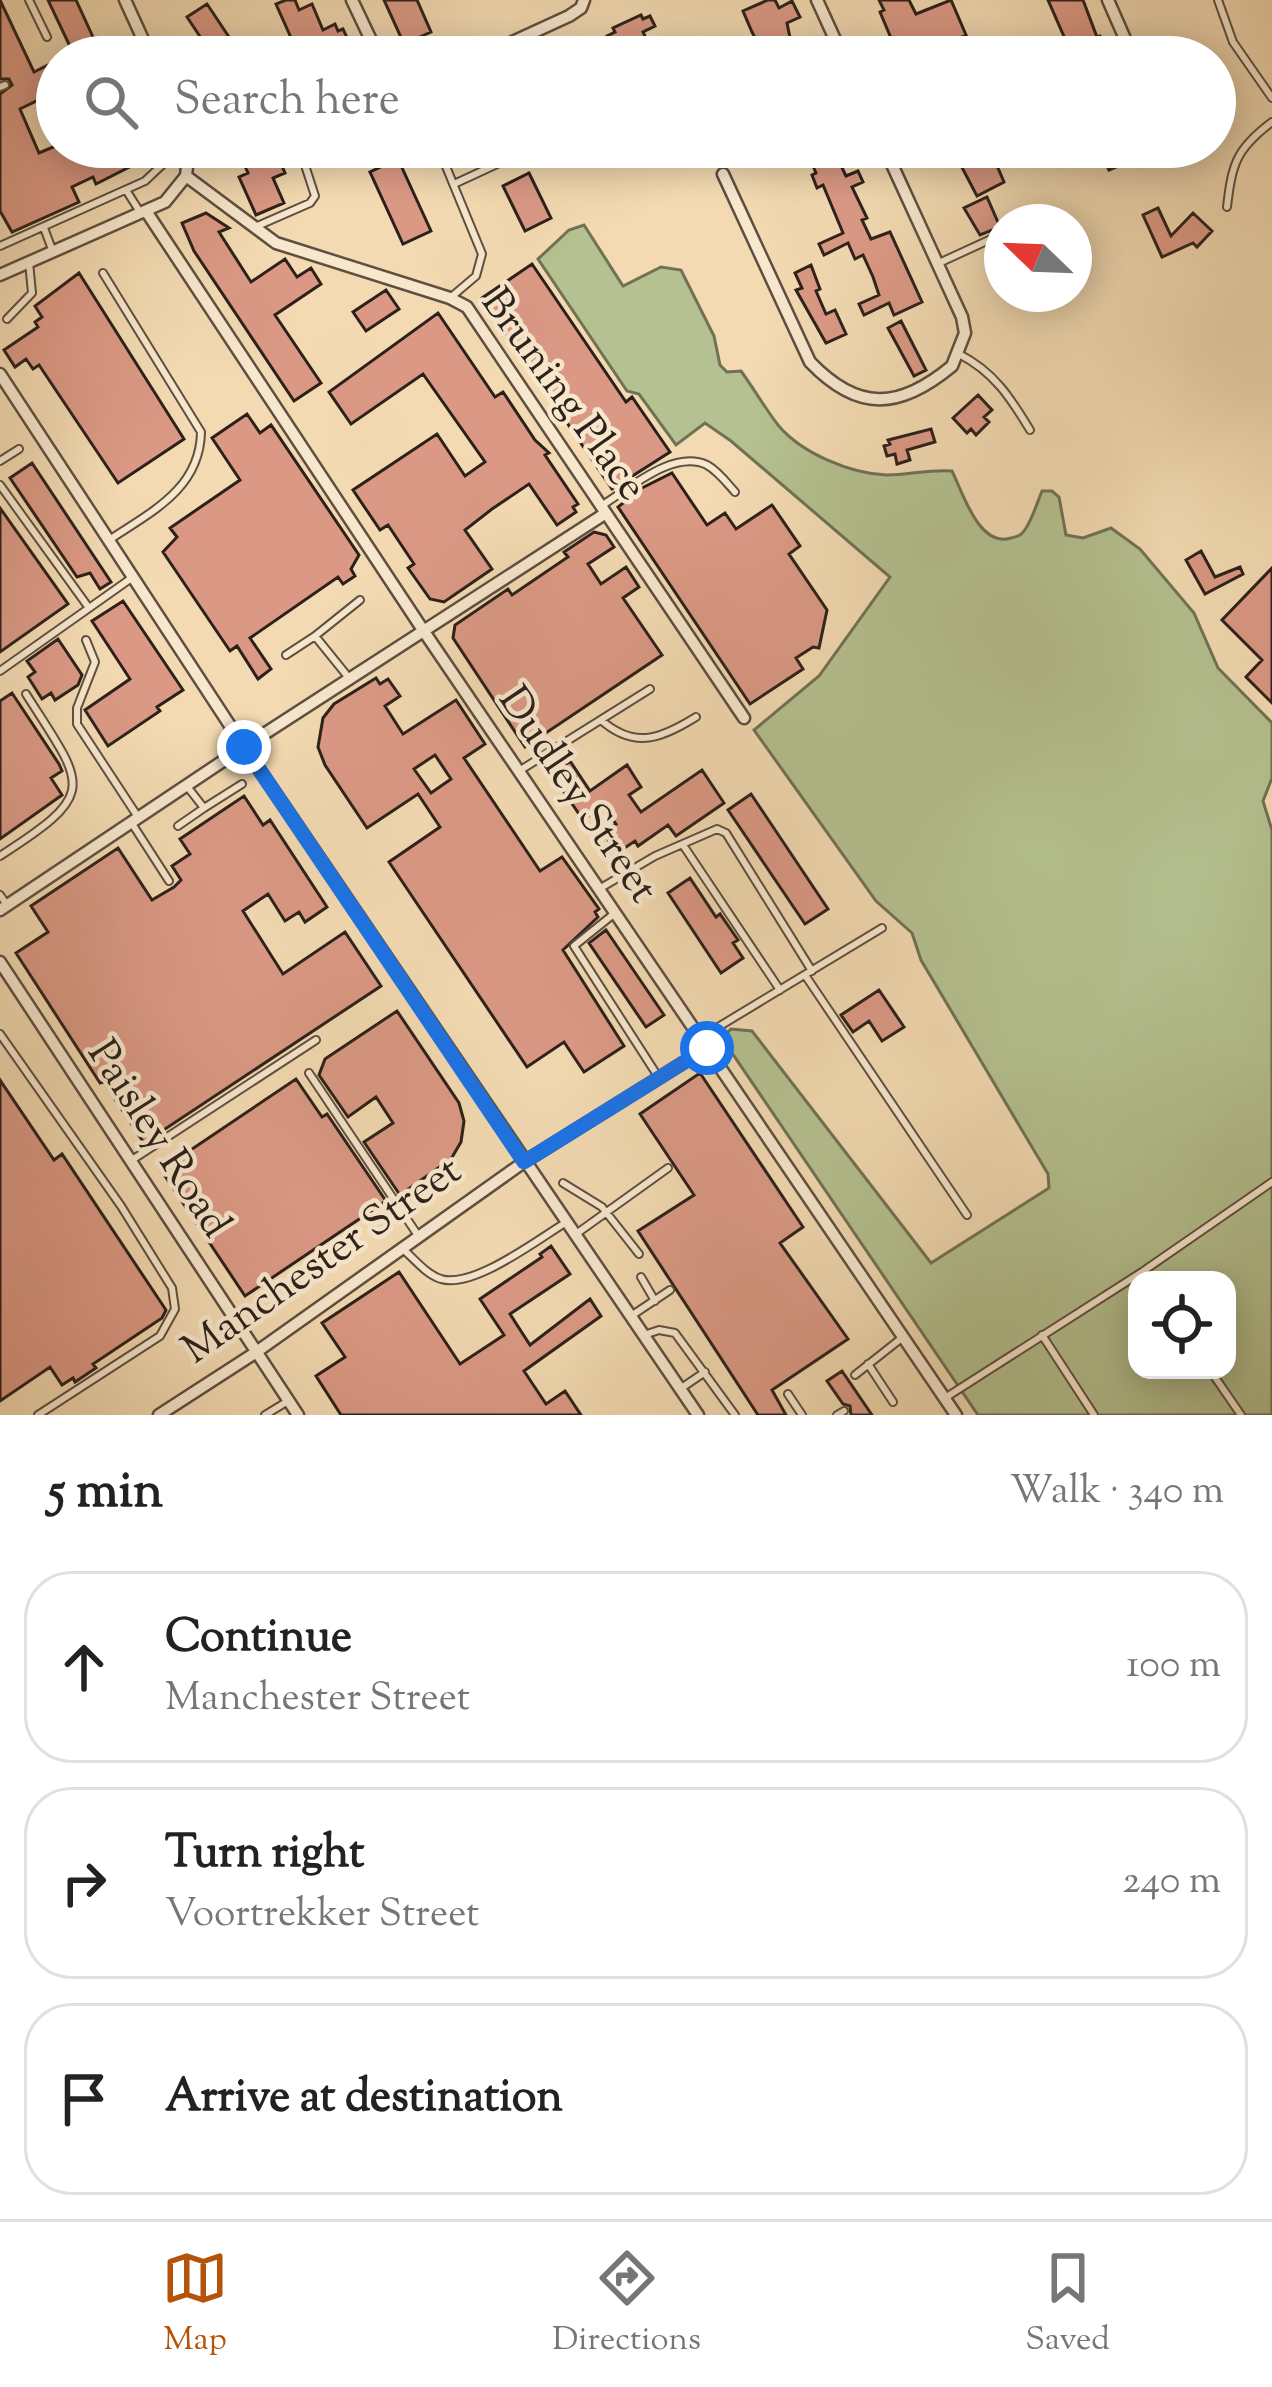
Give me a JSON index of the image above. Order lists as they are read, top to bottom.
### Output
{
  "streets": {
    "street": [
      "Bruning Place",
      "Dudley Street",
      "Paisley Road",
      "Manchester Street"
    ]
  },
  "crossings": [
    ["Dudley Street", "Manchester Street"],
    ["Paisley Road", "Manchester Street"]
  ],
  "north": "top left",
  "page": {
    "search": "Search here",
    "heading": ["5 min", "Walk · 340 m"],
    "list": [
      ["Continue", "Manchester Street", "100 m"],
      ["Turn right", "Voortrekker Street", "240 m"],
      "Arrive at destination"
    ],
    "nav": ["Map", "Directions", "Saved"]
  }
}
